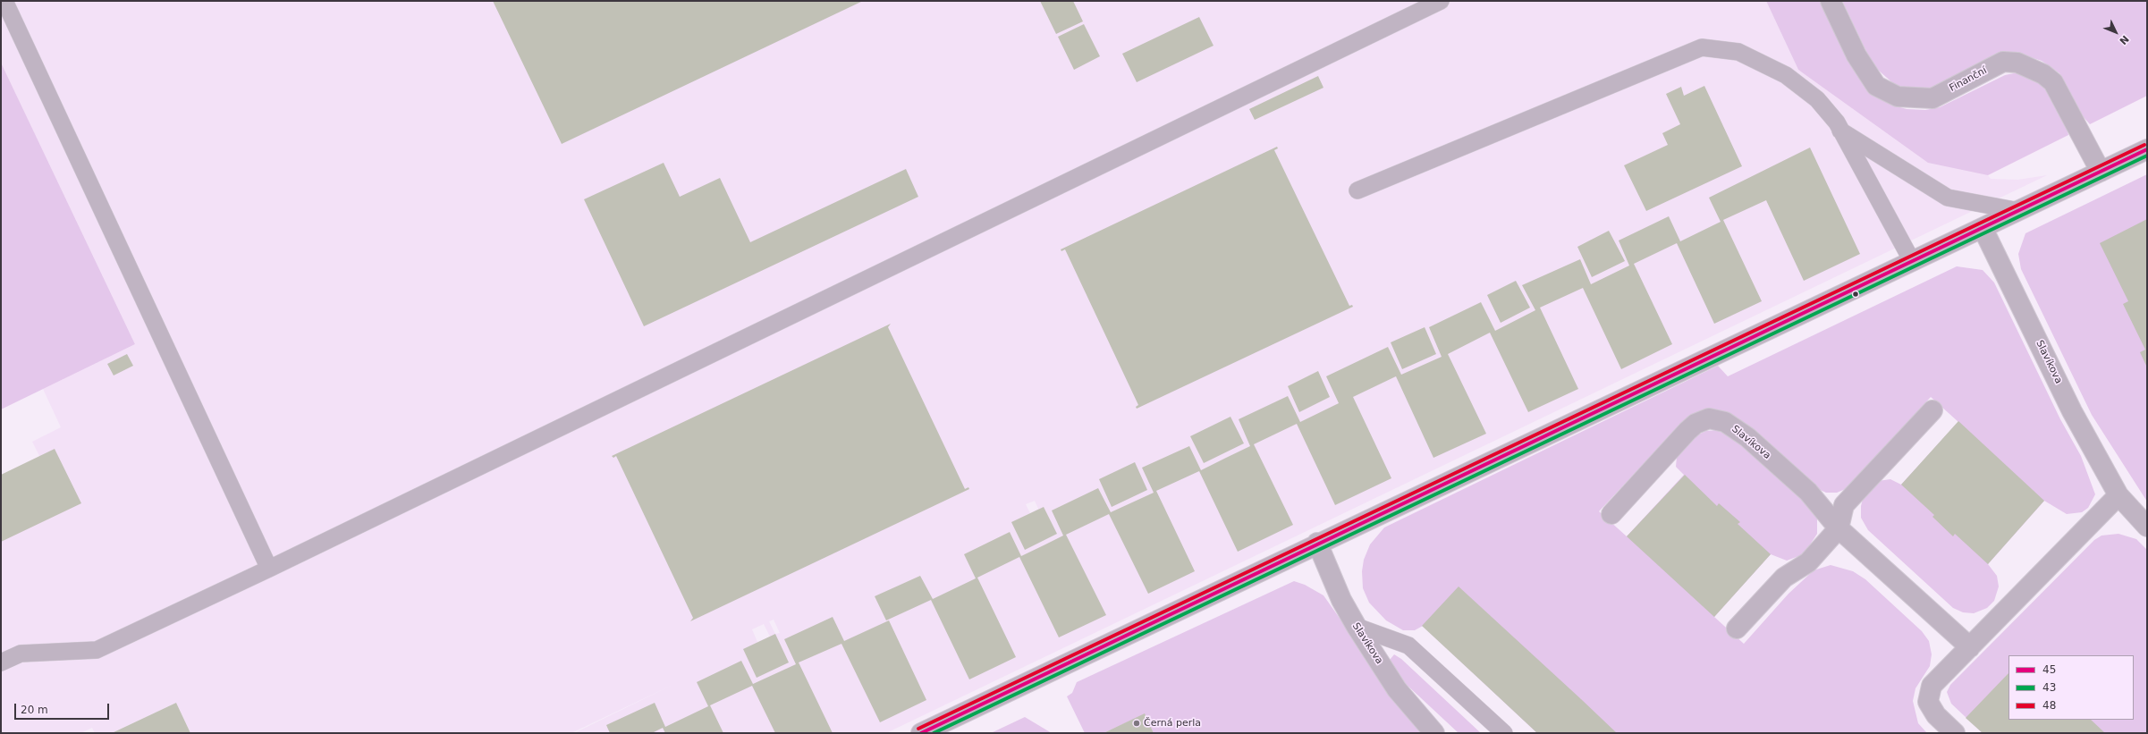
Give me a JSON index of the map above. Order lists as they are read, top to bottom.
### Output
{
  "streets": {
    "street": ["Finanční", "Slavíkova"]
  },
  "places": ["Černá perla"],
  "lines": ["transit line 48", "transit line 45", "transit line 43"],
  "legend": ["45", "43", "48"],
  "scale_bar": "20 m",
  "north": "bottom right"
}
